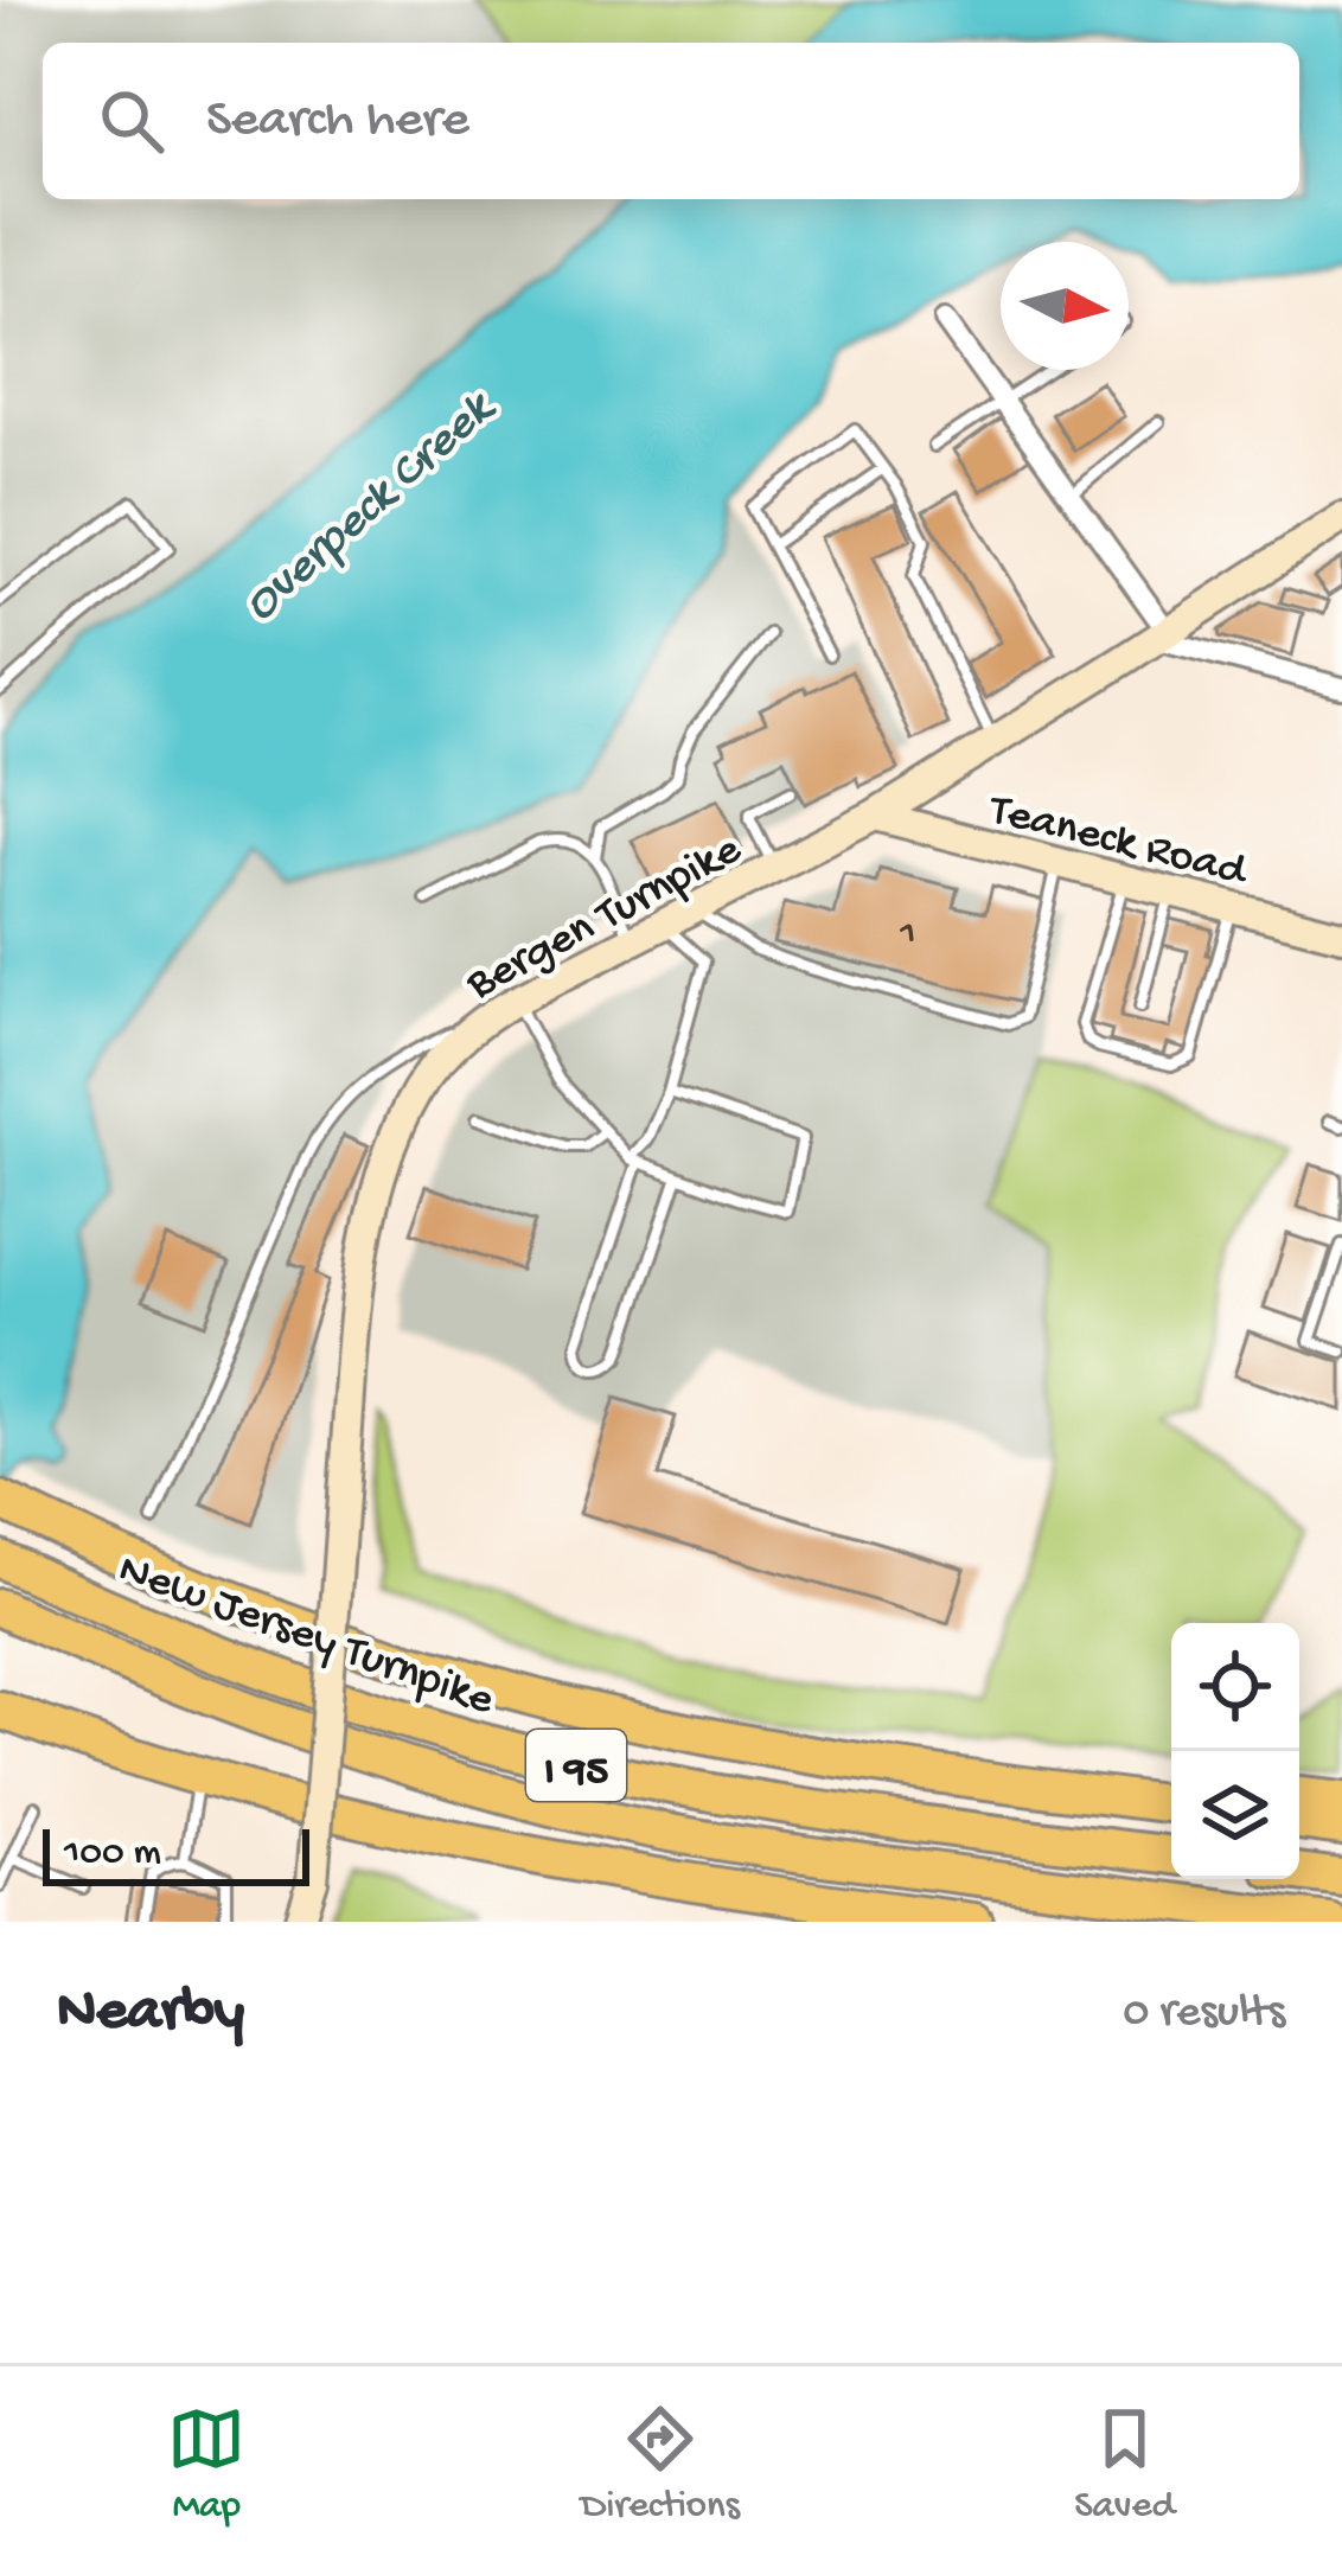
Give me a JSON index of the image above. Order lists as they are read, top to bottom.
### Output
{
  "streets": {
    "highway": ["New Jersey Turnpike", "I 95"],
    "main road": ["Teaneck Road", "Bergen Turnpike"]
  },
  "crossings": [
    ["Teaneck Road", "Bergen Turnpike"]
  ],
  "water": ["Overpeck Creek"],
  "house_numbers": ["1"],
  "scale_bar": "100 m",
  "north": "right",
  "page": {
    "search": "Search here",
    "scale": "100 m",
    "heading": ["Nearby", "0 results"],
    "nav": ["Map", "Directions", "Saved"]
  }
}
